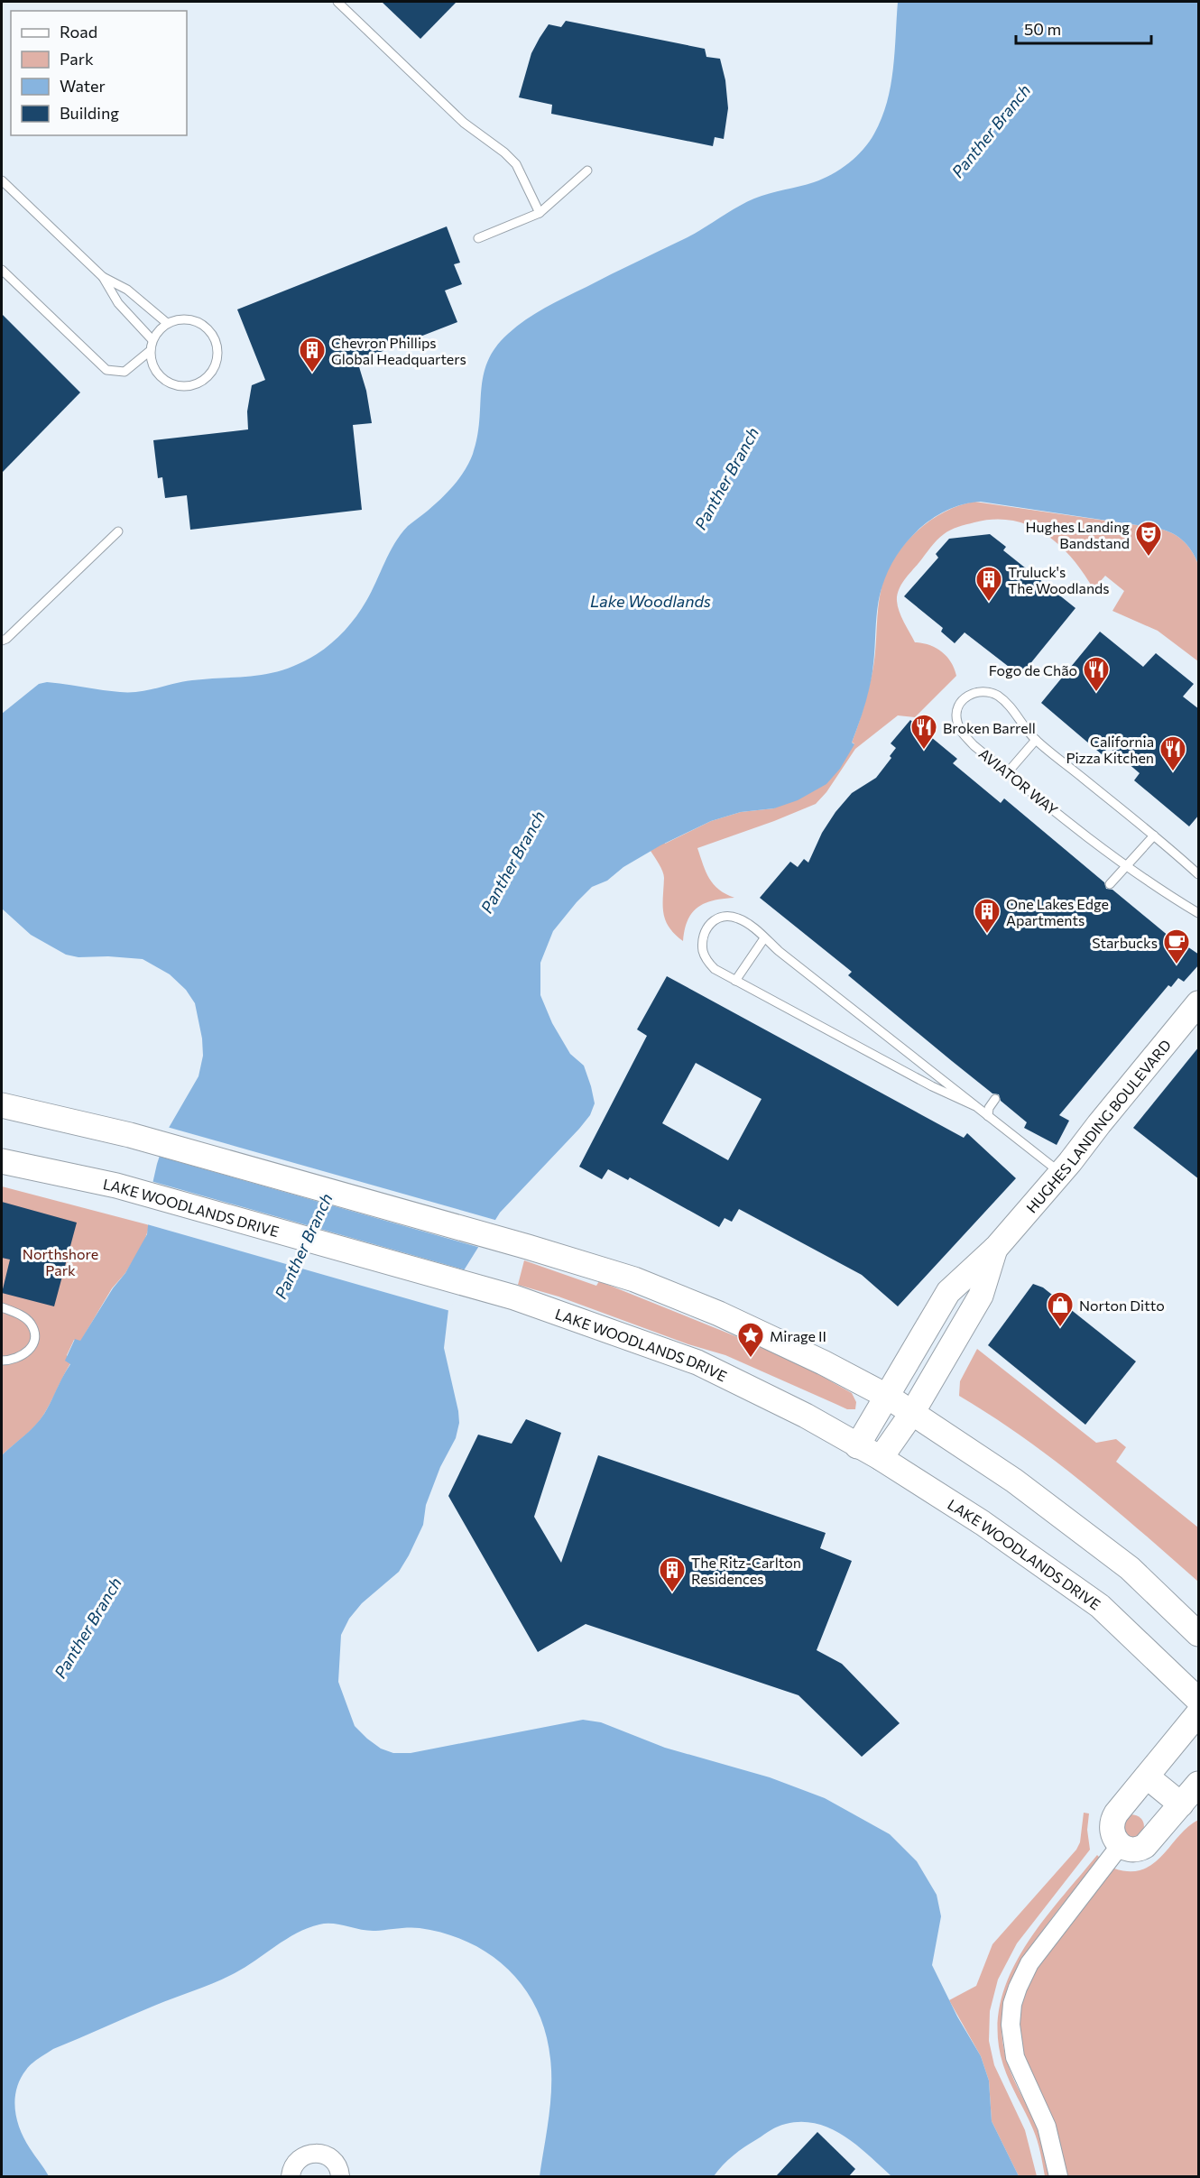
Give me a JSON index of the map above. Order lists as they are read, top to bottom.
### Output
{
  "streets": {
    "main road": ["HUGHES LANDING BOULEVARD", "LAKE WOODLANDS DRIVE"],
    "lane": ["AVIATOR WAY"]
  },
  "crossings": [
    ["HUGHES LANDING BOULEVARD", "LAKE WOODLANDS DRIVE"]
  ],
  "water": ["Panther Branch", "Lake Woodlands"],
  "parks": ["Northshore Park"],
  "places": {
    "building": [
      "Chevron Phillips Global Headquarters",
      "Truluck's The Woodlands",
      "One Lakes Edge Apartments",
      "The Ritz-Carlton Residences"
    ],
    "theatre": ["Hughes Landing Bandstand"],
    "restaurant": ["Fogo de Chão", "Broken Barrell", "California Pizza Kitchen"],
    "cafe": ["Starbucks"],
    "shop": ["Norton Ditto"],
    "place": ["Mirage II"]
  },
  "legend": [
    "Road",
    "Park",
    "Water",
    "Building"
  ],
  "scale_bar": "50 m"
}
